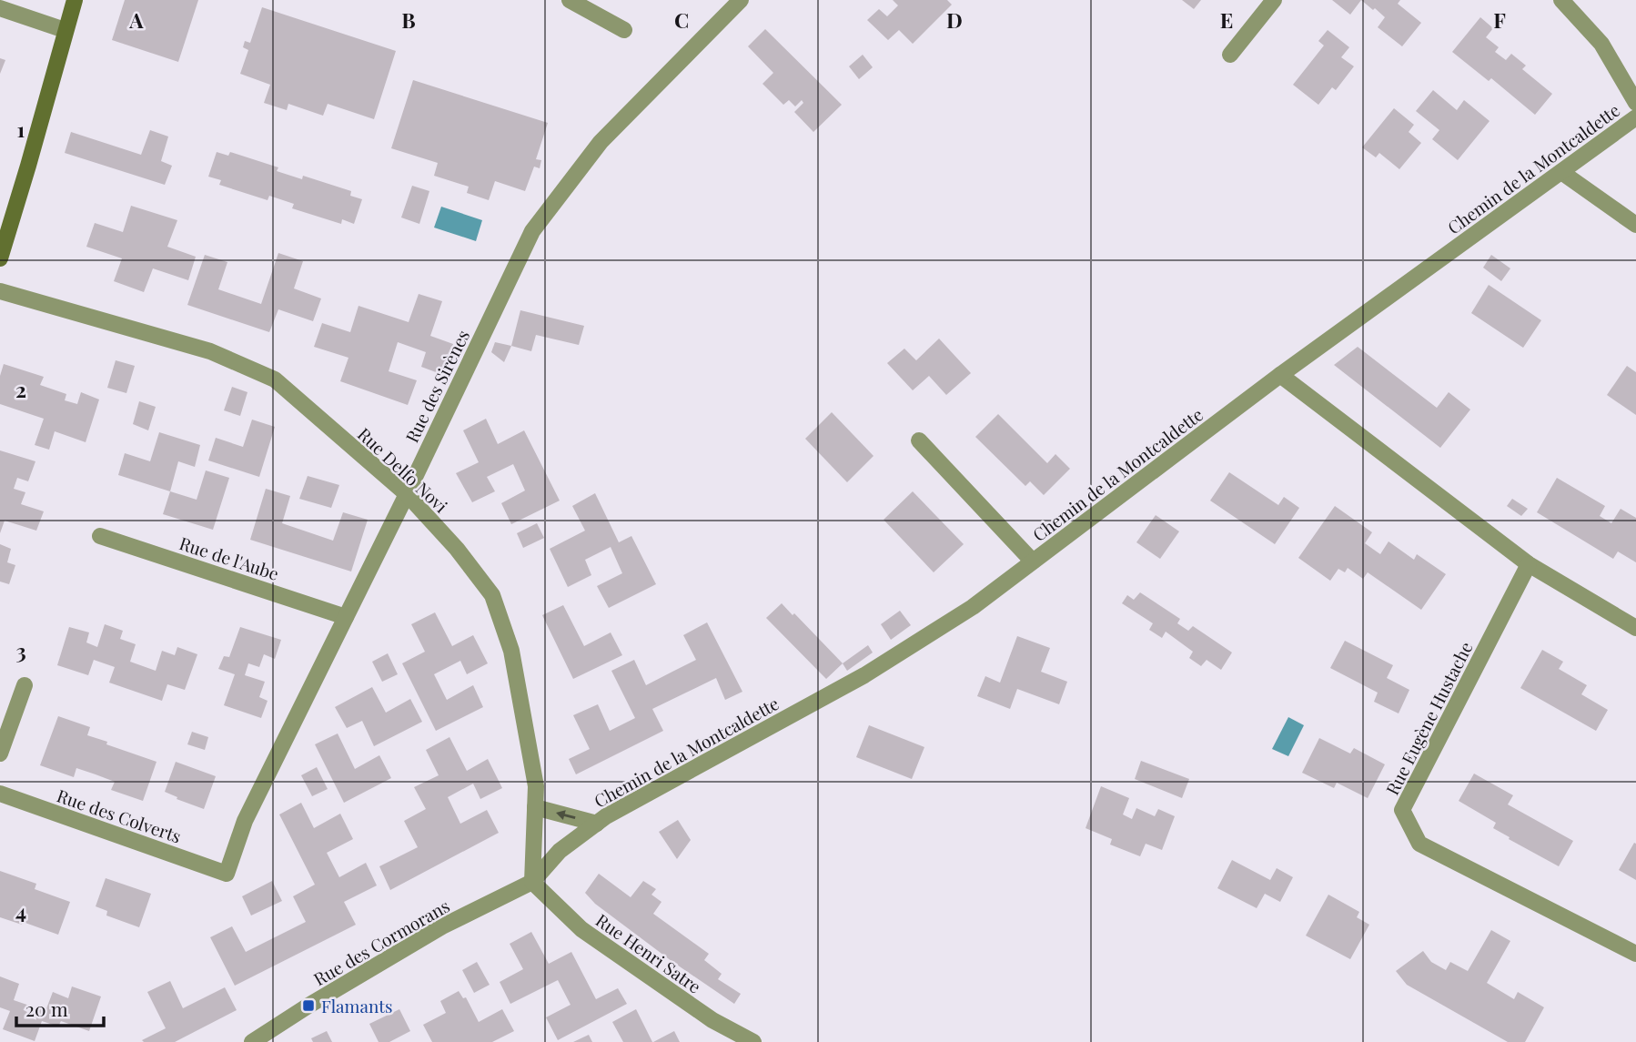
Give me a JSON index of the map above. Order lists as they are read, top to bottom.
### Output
{
  "streets": {
    "street": [
      "Chemin de la Montcaldette",
      "Rue des Sirènes",
      "Rue Delfo Novi",
      "Rue de l'Aube",
      "Rue Eugène Hustache",
      "Rue des Colverts",
      "Rue des Cormorans",
      "Rue Henri Satre"
    ]
  },
  "crossings": [
    ["Chemin de la Montcaldette", "Rue Delfo Novi"],
    ["Chemin de la Montcaldette", "Rue des Cormorans"],
    ["Chemin de la Montcaldette", "Rue Henri Satre"],
    ["Rue des Sirènes", "Rue Delfo Novi"],
    ["Rue des Sirènes", "Rue de l'Aube"],
    ["Rue des Sirènes", "Rue des Colverts"],
    ["Rue Delfo Novi", "Rue des Cormorans"],
    ["Rue Delfo Novi", "Rue Henri Satre"],
    ["Rue des Cormorans", "Rue Henri Satre"]
  ],
  "places": {
    "transit": ["Flamants"]
  },
  "scale_bar": "20 m",
  "grid": {
    "columns": [
      "A",
      "B",
      "C",
      "D",
      "E",
      "F"
    ],
    "rows": [
      "1",
      "2",
      "3",
      "4"
    ]
  }
}
